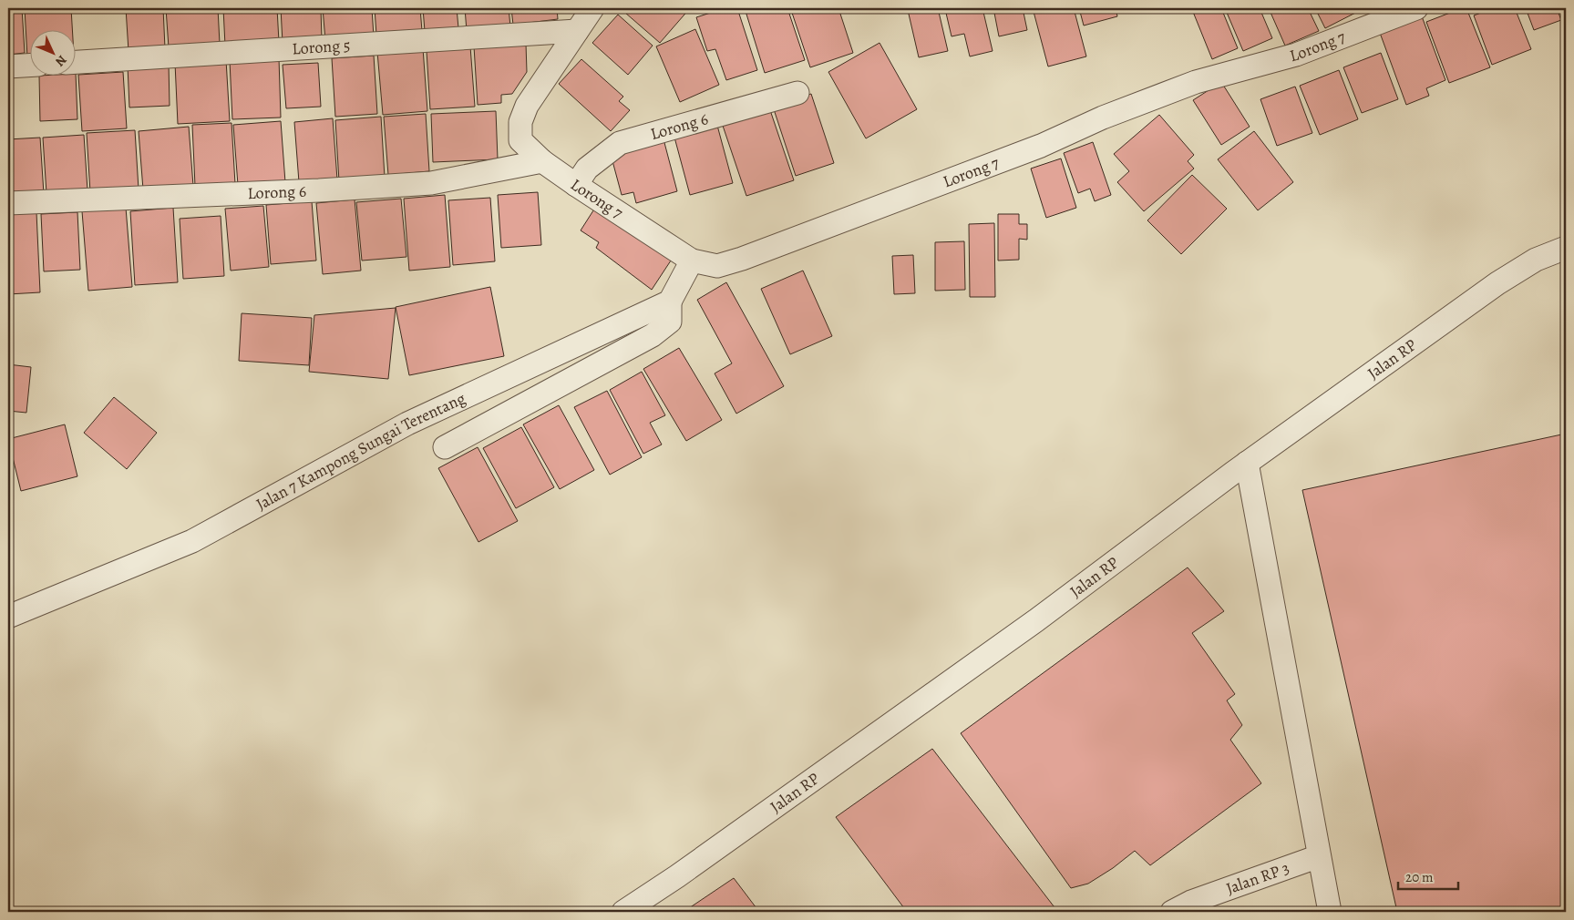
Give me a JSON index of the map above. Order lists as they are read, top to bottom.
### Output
{
  "streets": {
    "street": [
      "Lorong 5",
      "Lorong 7",
      "Lorong 6",
      "Jalan RP",
      "Jalan 7 Kampong Sungai Terentang",
      "Jalan RP 3"
    ]
  },
  "crossings": [
    ["Lorong 5", "Lorong 7"],
    ["Lorong 7", "Lorong 6"]
  ],
  "scale_bar": "20 m",
  "north": "bottom right"
}
